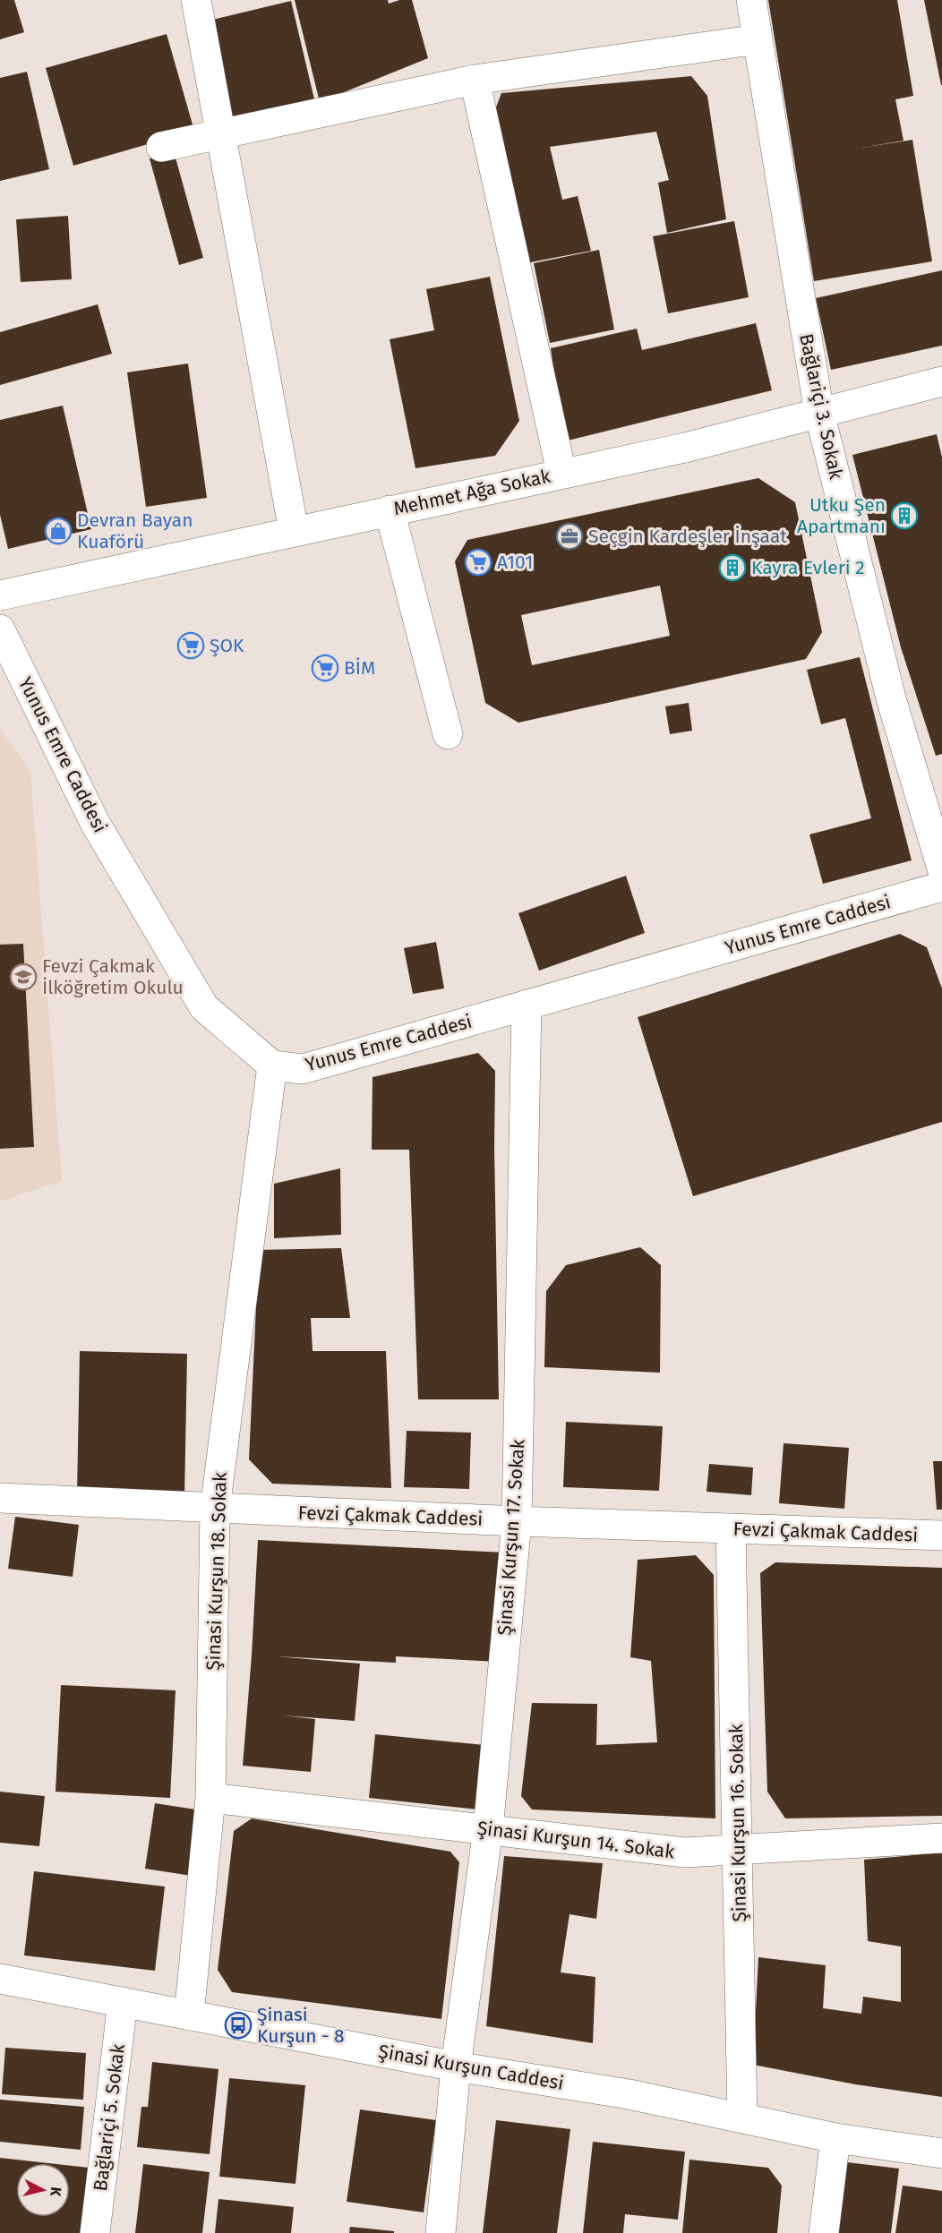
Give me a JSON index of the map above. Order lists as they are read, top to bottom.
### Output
{
  "streets": {
    "street": [
      "Bağlariçi 3. Sokak",
      "Mehmet Ağa Sokak",
      "Yunus Emre Caddesi",
      "Fevzi Çakmak Caddesi",
      "Şinasi Kurşun 17. Sokak",
      "Şinasi Kurşun 18. Sokak",
      "Şinasi Kurşun 16. Sokak",
      "Şinasi Kurşun 14. Sokak",
      "Şinasi Kurşun Caddesi",
      "Bağlariçi 5. Sokak"
    ]
  },
  "crossings": [
    ["Bağlariçi 3. Sokak", "Mehmet Ağa Sokak"],
    ["Yunus Emre Caddesi", "Şinasi Kurşun 17. Sokak"],
    ["Yunus Emre Caddesi", "Şinasi Kurşun 18. Sokak"],
    ["Fevzi Çakmak Caddesi", "Şinasi Kurşun 17. Sokak"],
    ["Fevzi Çakmak Caddesi", "Şinasi Kurşun 18. Sokak"],
    ["Fevzi Çakmak Caddesi", "Şinasi Kurşun 16. Sokak"],
    ["Şinasi Kurşun 17. Sokak", "Şinasi Kurşun 14. Sokak"],
    ["Şinasi Kurşun 17. Sokak", "Şinasi Kurşun Caddesi"],
    ["Şinasi Kurşun 18. Sokak", "Şinasi Kurşun 14. Sokak"],
    ["Şinasi Kurşun 18. Sokak", "Şinasi Kurşun Caddesi"],
    ["Şinasi Kurşun 16. Sokak", "Şinasi Kurşun 14. Sokak"],
    ["Şinasi Kurşun 16. Sokak", "Şinasi Kurşun Caddesi"],
    ["Şinasi Kurşun Caddesi", "Bağlariçi 5. Sokak"]
  ],
  "places": {
    "building": ["Utku Şen Apartmanı", "Kayra Evleri 2"],
    "shop": ["Devran Bayan Kuaförü"],
    "office": ["Seçgin Kardeşler İnşaat"],
    "supermarket": ["A101", "ŞOK", "BİM"],
    "school or university": ["Fevzi Çakmak İlköğretim Okulu"],
    "bus stop": ["Şinasi Kurşun - 8"]
  },
  "north": "right"
}
